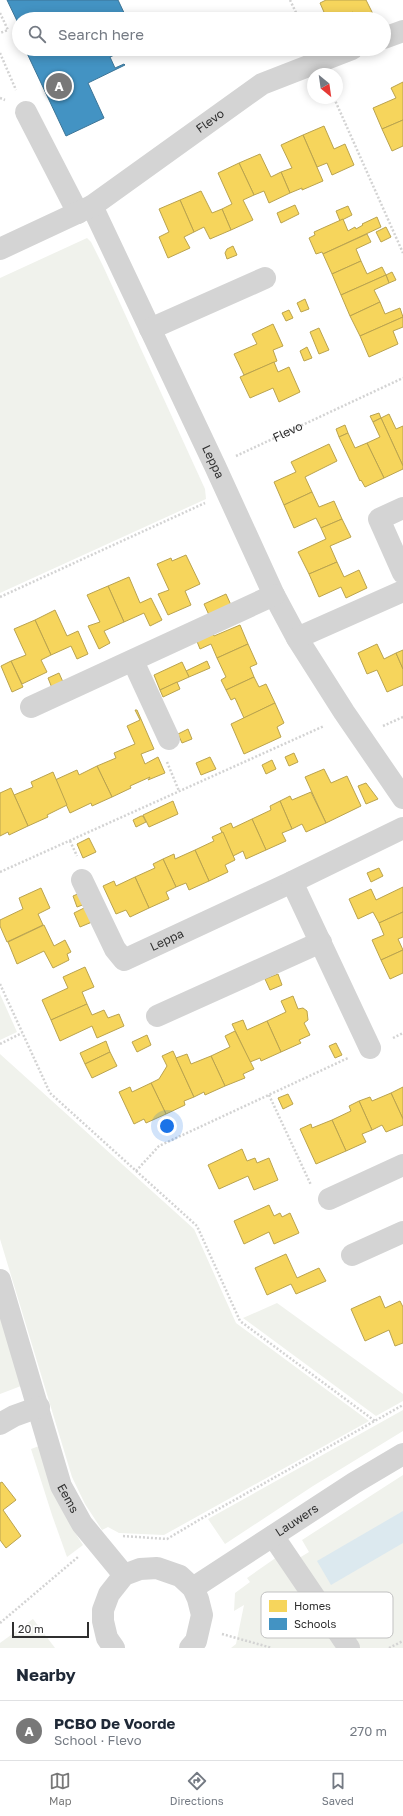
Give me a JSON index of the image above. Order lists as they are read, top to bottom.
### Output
{
  "streets": {
    "street": [
      "Flevo",
      "Leppa",
      "Eems",
      "Lauwers"
    ]
  },
  "crossings": [
    ["Flevo", "Leppa"]
  ],
  "legend": ["Homes", "Schools"],
  "scale_bar": "20 m",
  "north": "bottom right",
  "page": {
    "search": "Search here",
    "pins": "A",
    "scale": "20 m",
    "heading": "Nearby",
    "list": [
      {
        "mark": "A",
        "name": "PCBO De Voorde",
        "note": "School · Flevo",
        "value": "270 m"
      }
    ],
    "nav": ["Map", "Directions", "Saved"]
  }
}
